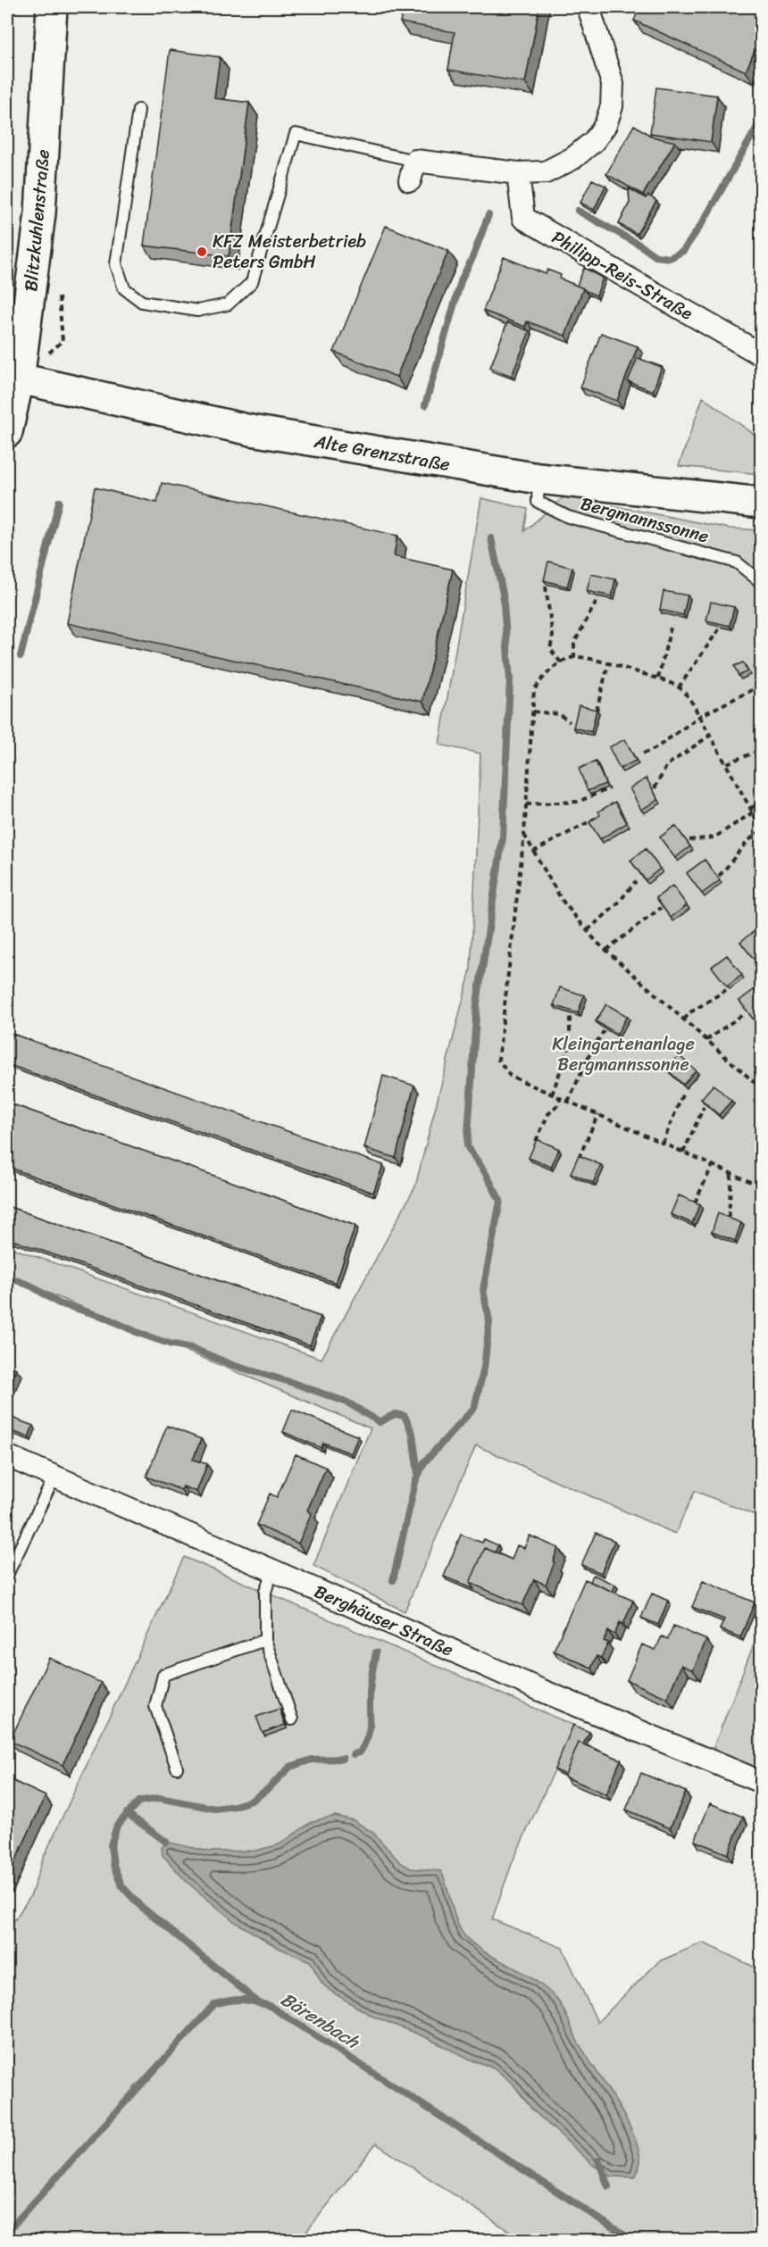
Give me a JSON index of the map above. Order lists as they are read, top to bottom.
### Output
{
  "streets": {
    "street": [
      "Blitzkuhlenstraße",
      "Philipp-Reis-Straße",
      "Alte Grenzstraße",
      "Berghäuser Straße"
    ],
    "lane": ["Bergmannssonne"]
  },
  "crossings": [
    ["Blitzkuhlenstraße", "Alte Grenzstraße"],
    ["Alte Grenzstraße", "Bergmannssonne"]
  ],
  "water": ["Bärenbach"],
  "parks": ["Kleingartenanlage Bergmannssonne"],
  "places": ["KFZ Meisterbetrieb Peters GmbH"]
}
